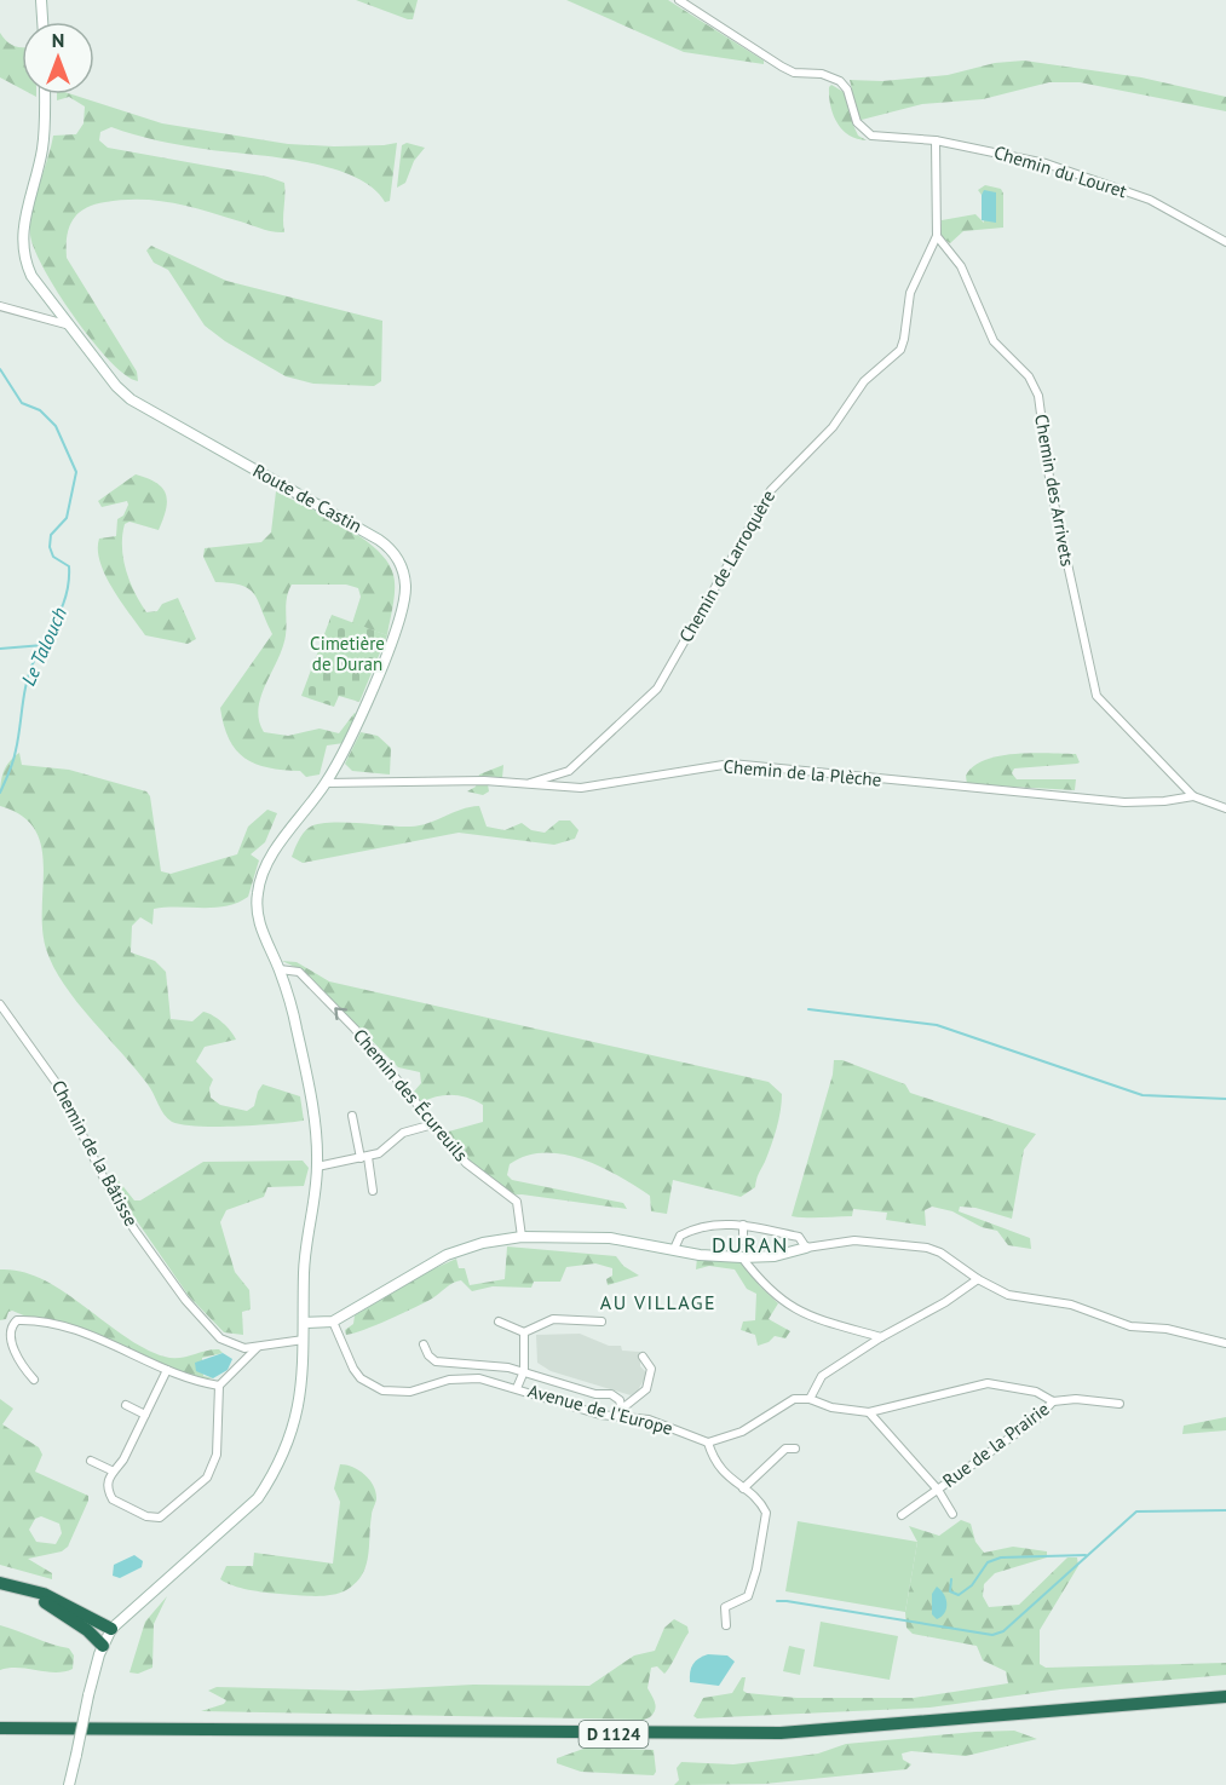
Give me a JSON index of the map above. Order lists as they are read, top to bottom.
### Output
{
  "streets": {
    "highway": ["D 1124"],
    "street": [
      "Chemin du Louret",
      "Chemin des Arrivets",
      "Route de Castin",
      "Chemin de Larroquère",
      "Chemin de la Plèche",
      "Chemin des Écureuils",
      "Chemin de la Bâtisse",
      "Avenue de l'Europe",
      "Rue de la Prairie"
    ]
  },
  "crossings": [
    ["Chemin des Arrivets", "Chemin de Larroquère"],
    ["Chemin des Arrivets", "Chemin de la Plèche"],
    ["Route de Castin", "Chemin de la Plèche"],
    ["Route de Castin", "Chemin des Écureuils"],
    ["Chemin de Larroquère", "Chemin de la Plèche"]
  ],
  "one_way": ["Chemin des Écureuils"],
  "districts": ["DURAN", "AU VILLAGE"],
  "water": ["Le Talouch"],
  "parks": ["Cimetière de Duran"],
  "north": "top"
}
